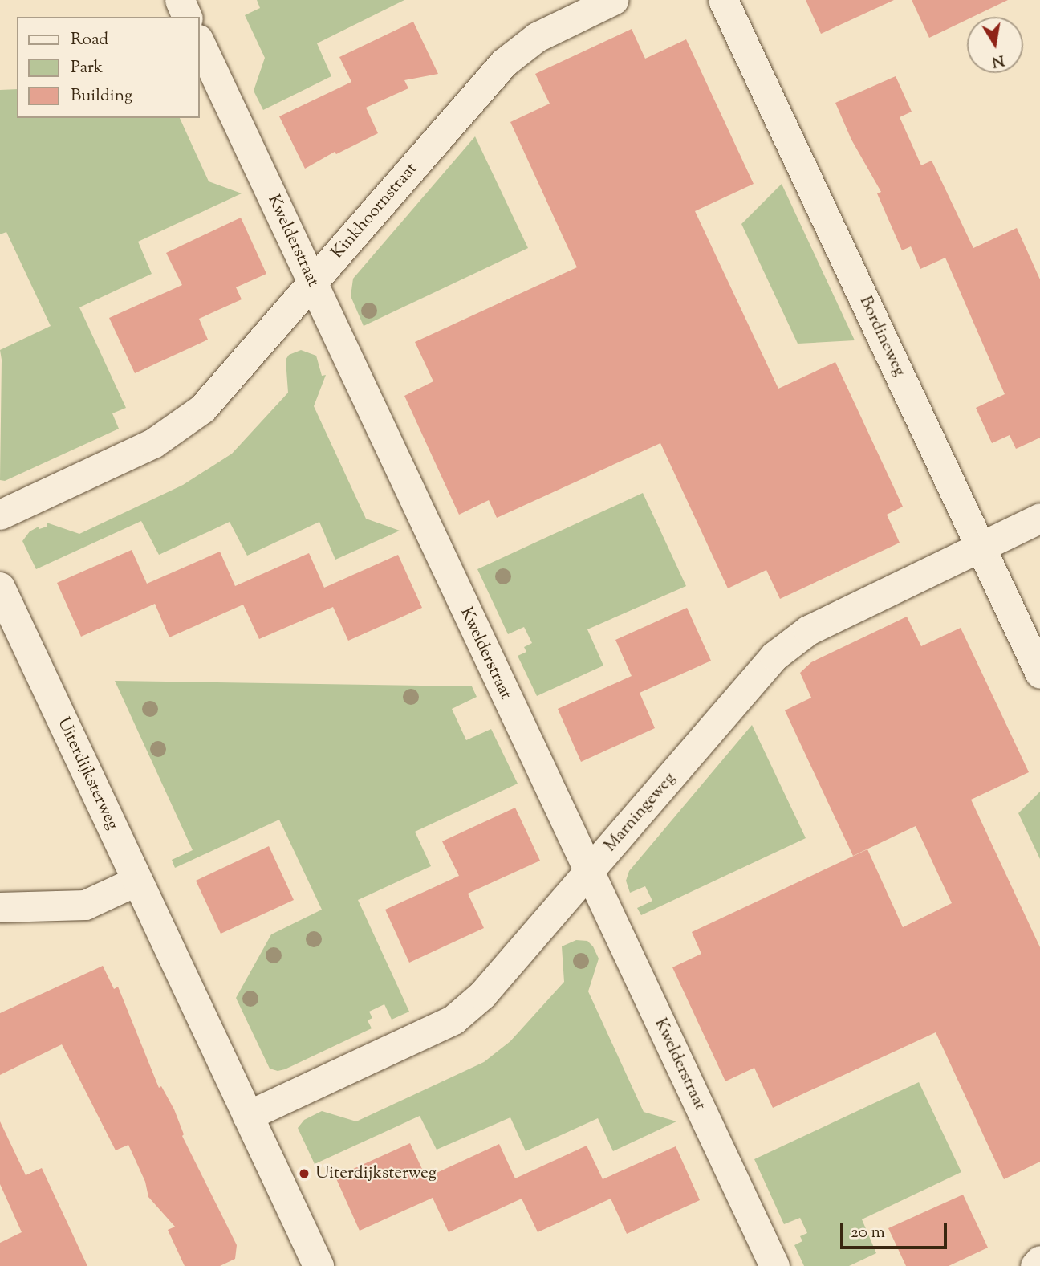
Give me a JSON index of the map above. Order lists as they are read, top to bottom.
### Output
{
  "streets": {
    "street": [
      "Kinkhoornstraat",
      "Kwelderstraat",
      "Bordineweg",
      "Uiterdijksterweg",
      "Marningeweg"
    ]
  },
  "crossings": [
    ["Kinkhoornstraat", "Kwelderstraat"],
    ["Kwelderstraat", "Marningeweg"],
    ["Bordineweg", "Marningeweg"],
    ["Uiterdijksterweg", "Marningeweg"]
  ],
  "places": ["Uiterdijksterweg"],
  "legend": ["Road", "Park", "Building"],
  "scale_bar": "20 m",
  "north": "bottom"
}
